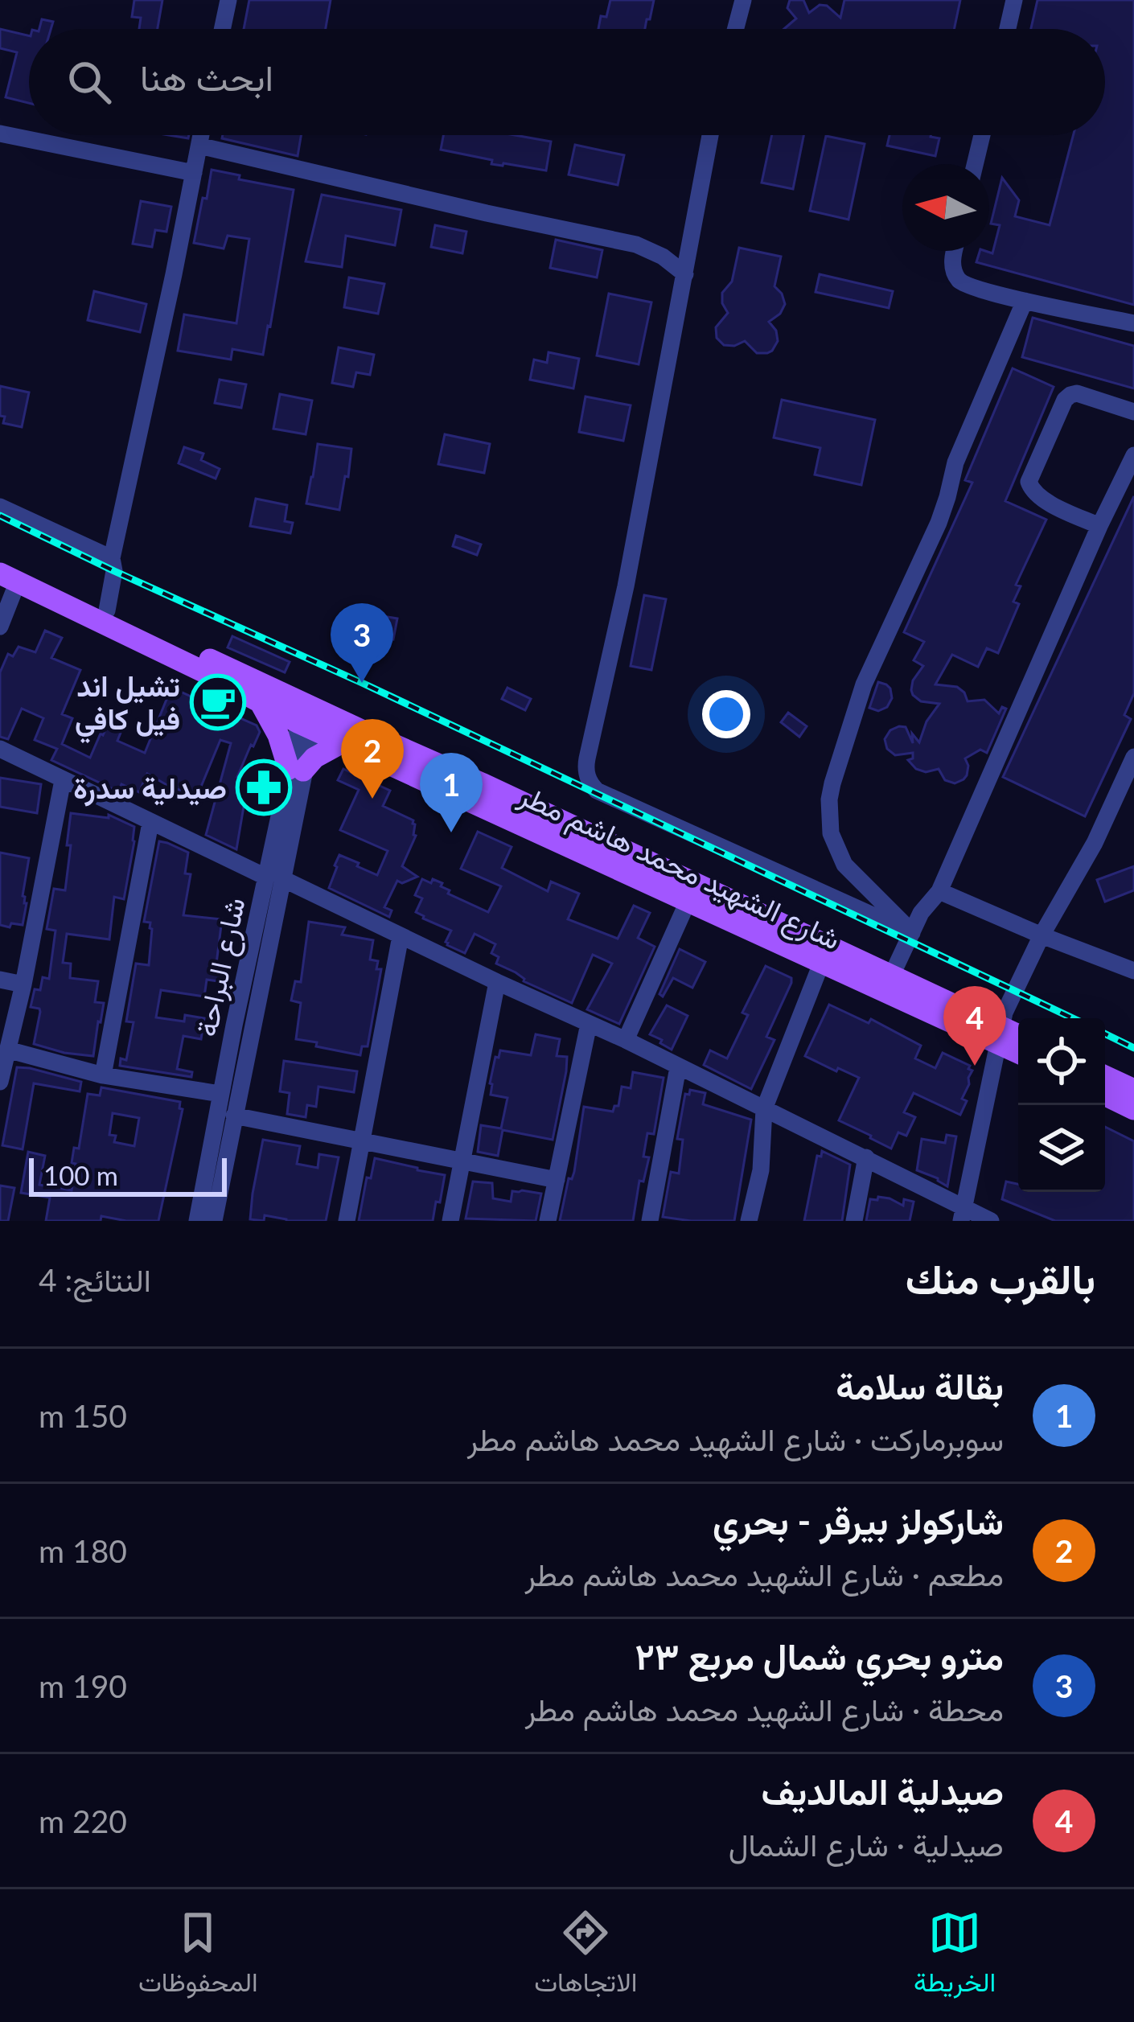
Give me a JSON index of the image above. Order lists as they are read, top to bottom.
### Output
{
  "streets": {
    "main road": ["شارع الشهيد محمد هاشم مطر"],
    "street": ["شارع البراحة"]
  },
  "crossings": [
    ["شارع الشهيد محمد هاشم مطر", "شارع البراحة"]
  ],
  "places": {
    "cafe": ["تشيل اند فيل كافي"],
    "pharmacy": ["صيدلية سدرة"]
  },
  "scale_bar": "100 m",
  "north": "left",
  "page": {
    "search": "ابحث هنا",
    "pins": [
      "3",
      "2",
      "1",
      "4"
    ],
    "scale": "100 m",
    "heading": ["بالقرب منك", "النتائج: 4"],
    "list": [
      {
        "mark": "1",
        "name": "بقالة سلامة",
        "note": "سوبرماركت · شارع الشهيد محمد هاشم مطر",
        "value": "150 m"
      },
      {
        "mark": "2",
        "name": "شاركولز بيرقر - بحري",
        "note": "مطعم · شارع الشهيد محمد هاشم مطر",
        "value": "180 m"
      },
      {
        "mark": "3",
        "name": "مترو بحري شمال مربع ٢٣",
        "note": "محطة · شارع الشهيد محمد هاشم مطر",
        "value": "190 m"
      },
      {
        "mark": "4",
        "name": "صيدلية المالديف",
        "note": "صيدلية · شارع الشمال",
        "value": "220 m"
      }
    ],
    "nav": ["الخريطة", "الاتجاهات", "المحفوظات"]
  }
}
